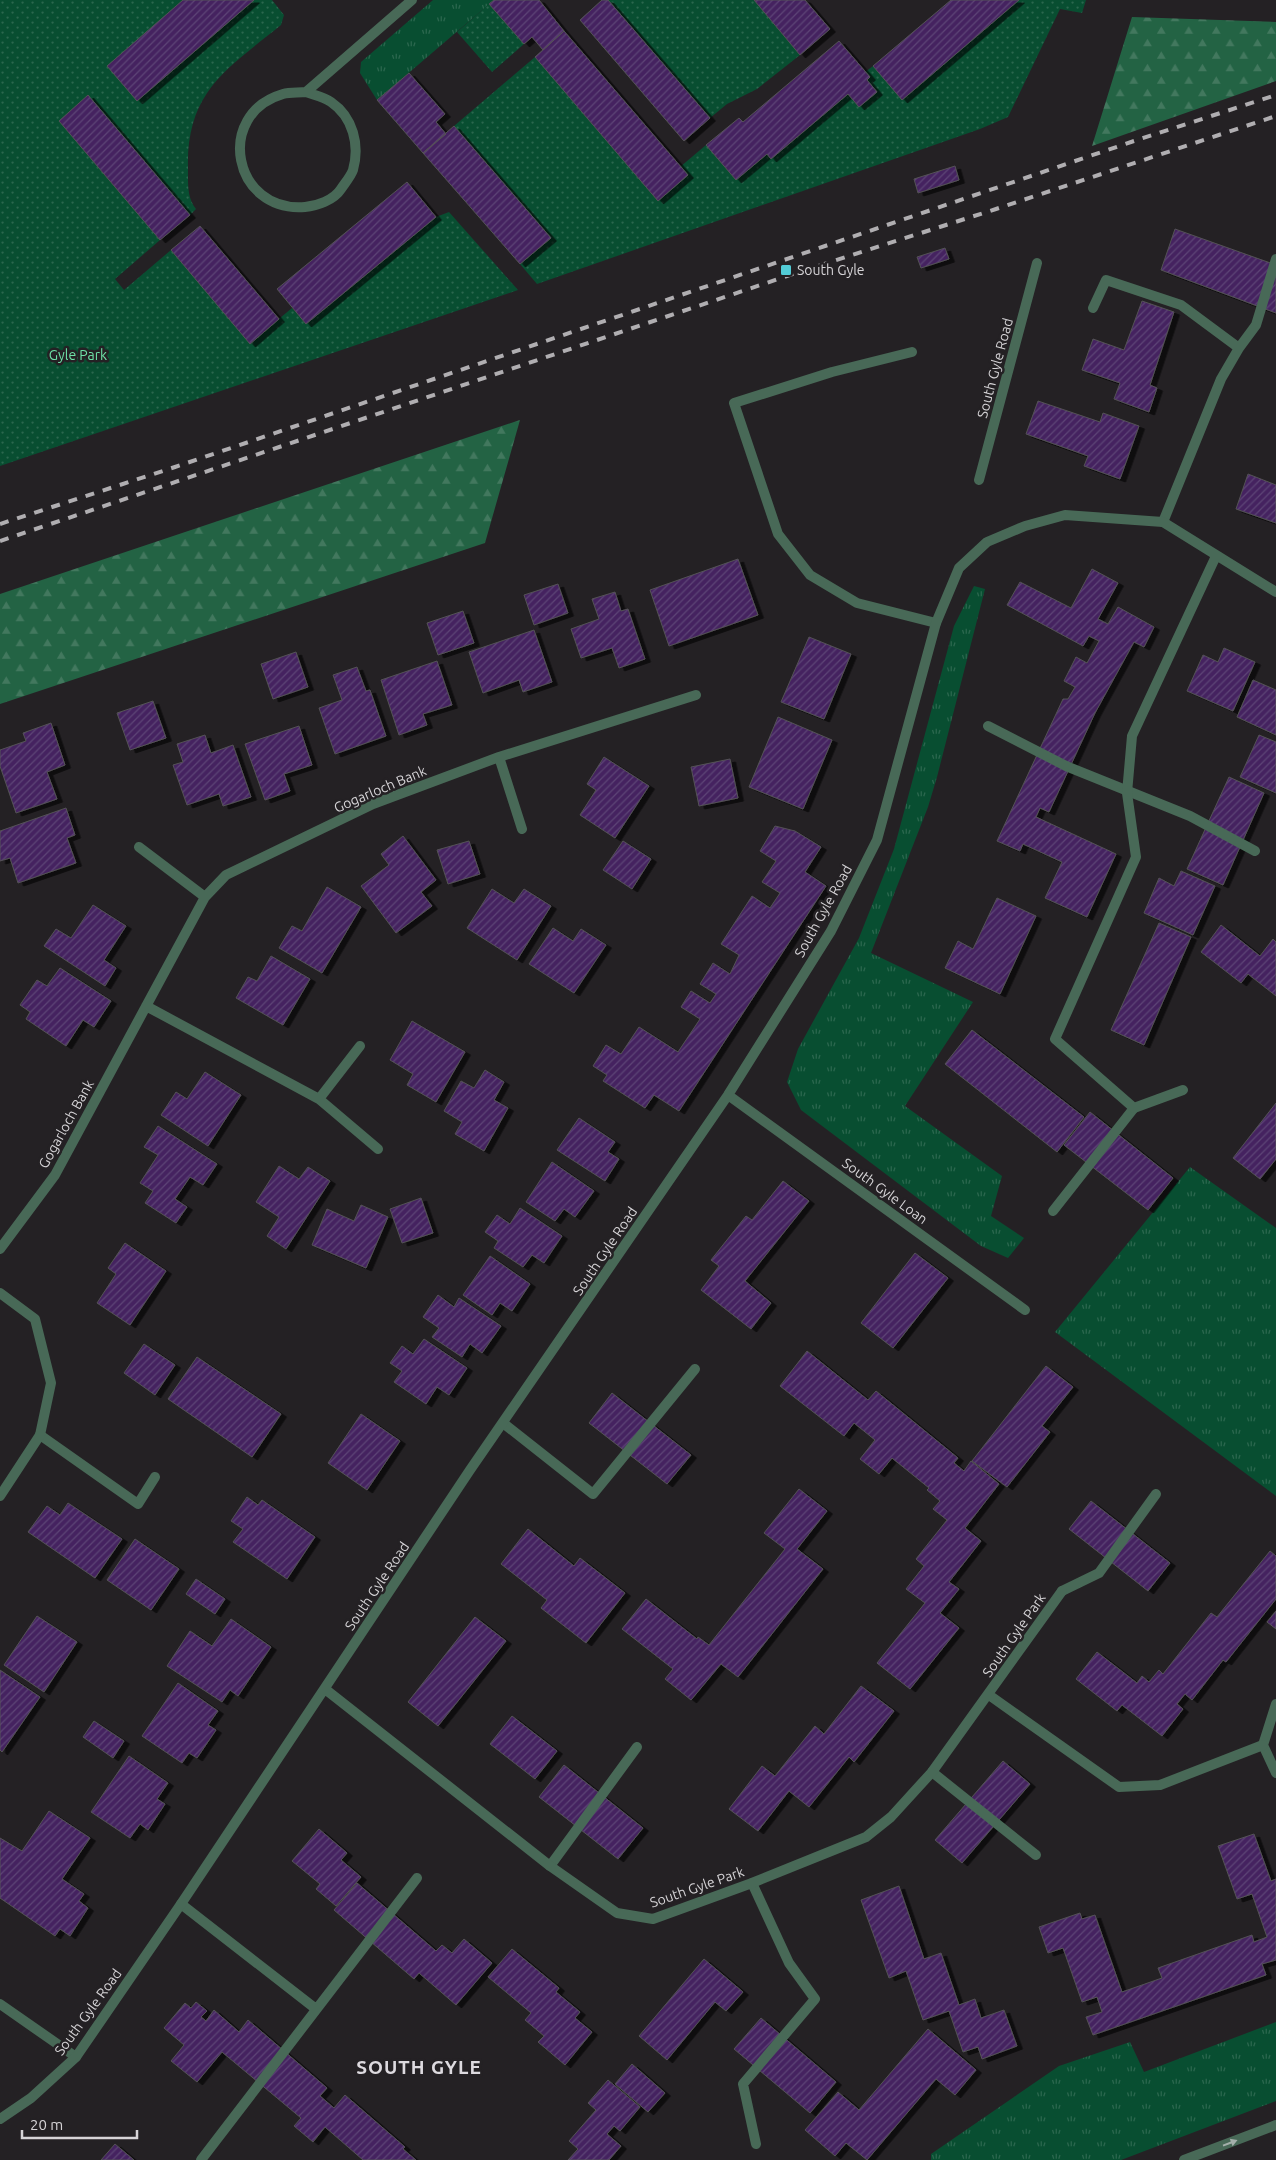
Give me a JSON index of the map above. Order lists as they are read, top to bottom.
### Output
{
  "streets": {
    "street": [
      "South Gyle Road",
      "Gogarloch Bank",
      "South Gyle Loan",
      "South Gyle Park"
    ]
  },
  "crossings": [
    ["South Gyle Road", "South Gyle Loan"],
    ["South Gyle Road", "South Gyle Park"]
  ],
  "districts": ["SOUTH GYLE"],
  "parks": ["Gyle Park"],
  "places": {
    "transit": ["South Gyle"]
  },
  "scale_bar": "20 m"
}
